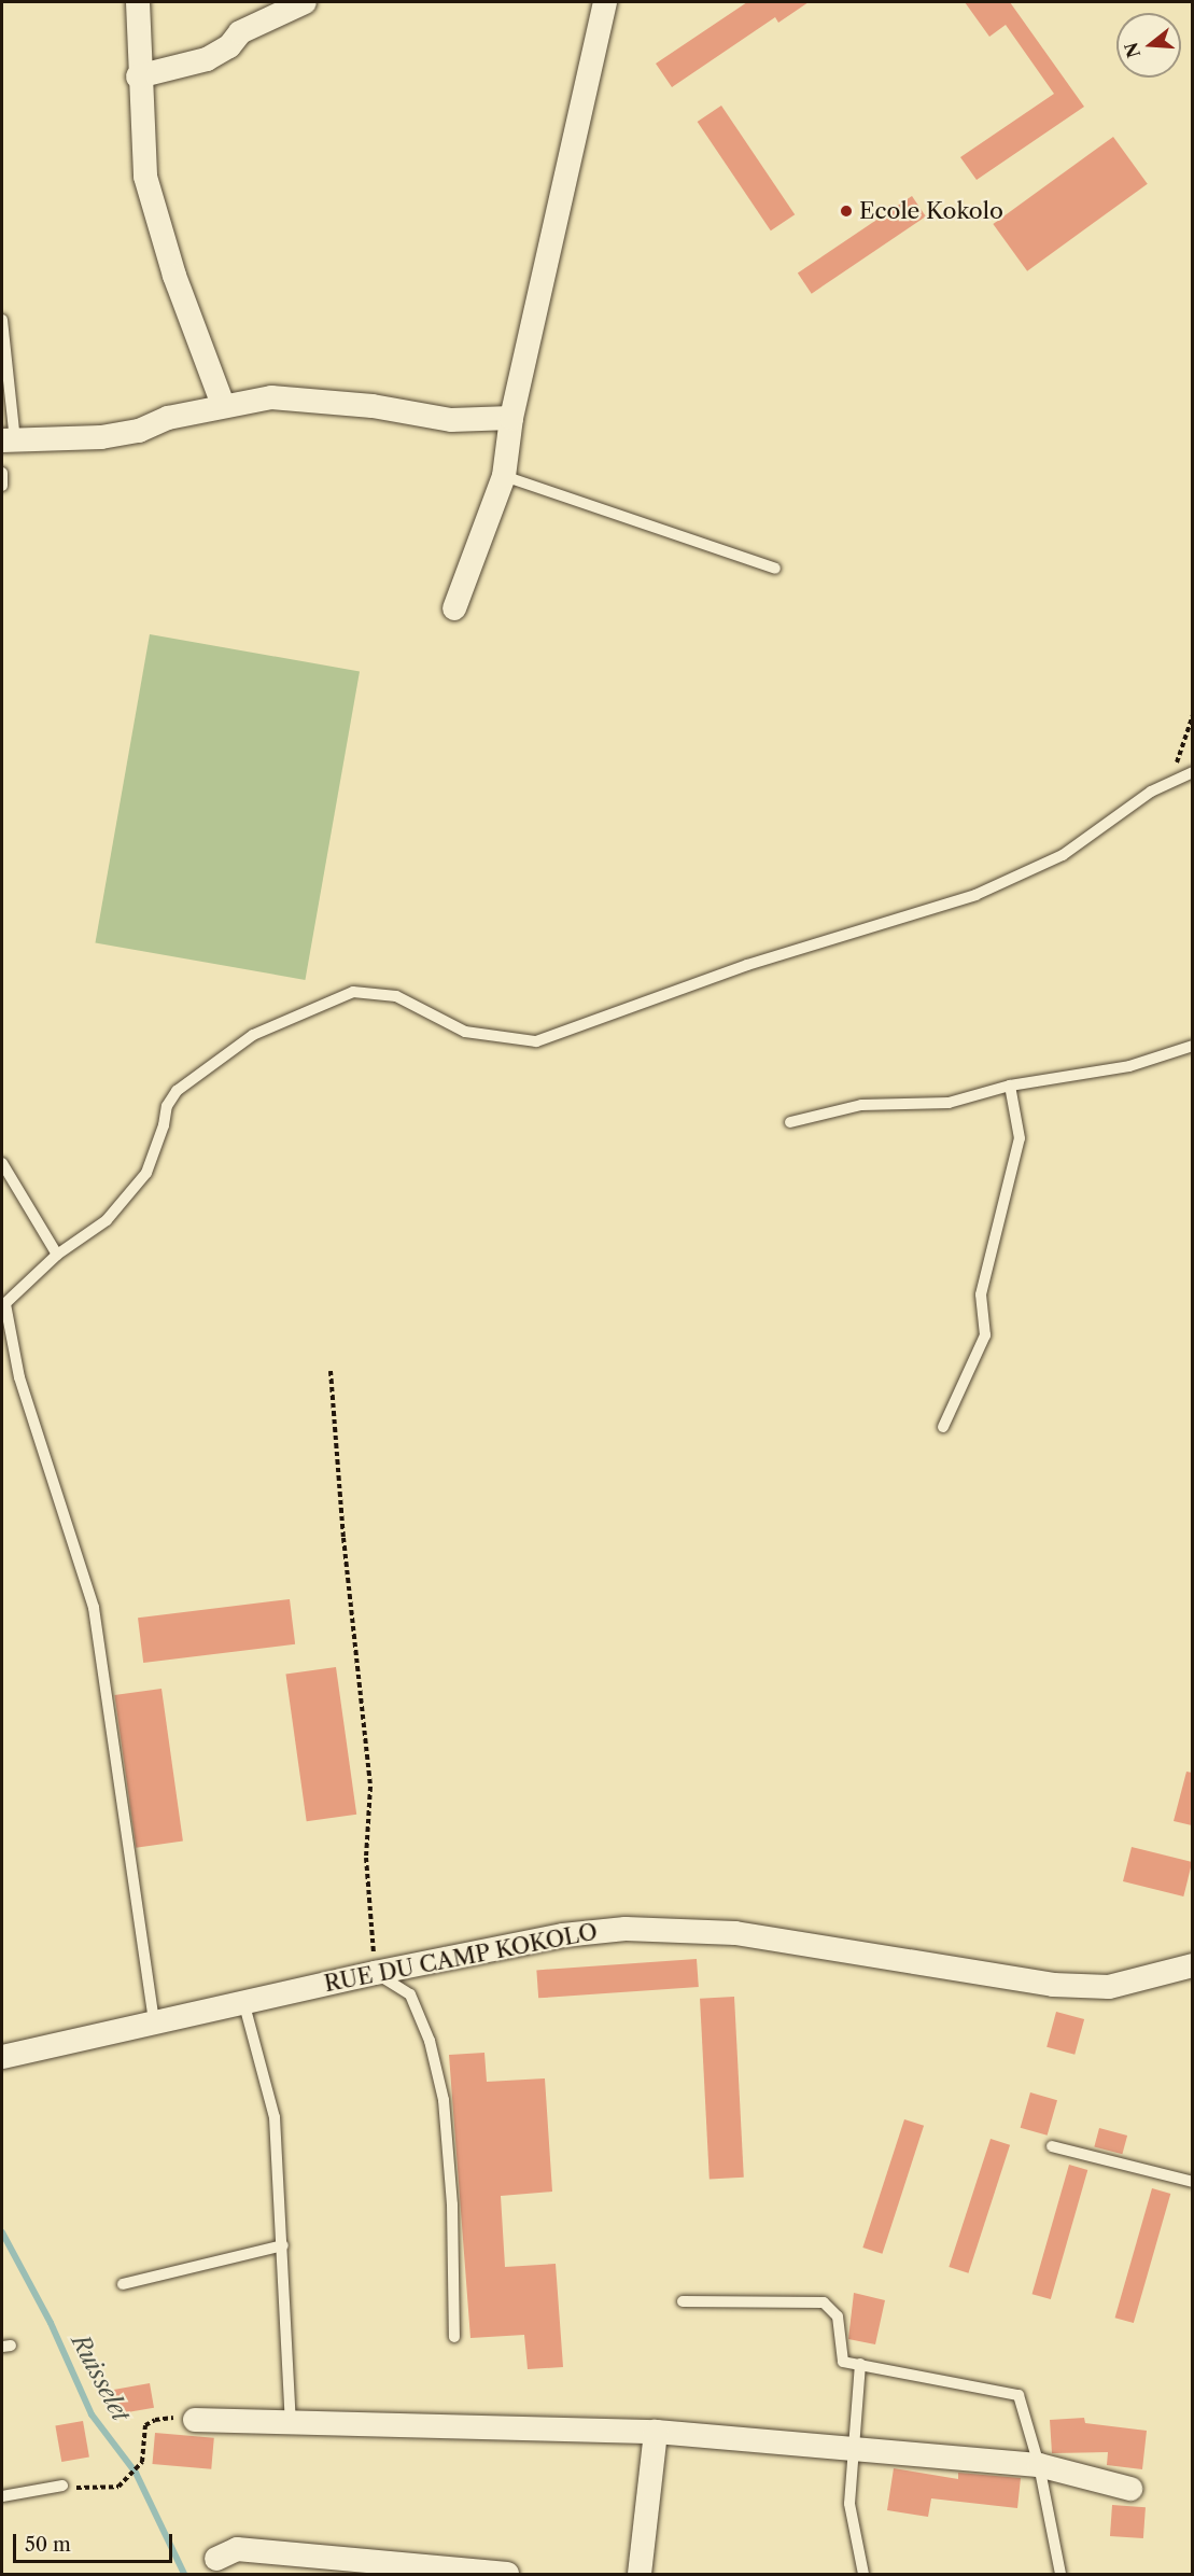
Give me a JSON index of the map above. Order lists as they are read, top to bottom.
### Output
{
  "streets": {
    "street": ["RUE DU CAMP KOKOLO"]
  },
  "water": ["Ruisselet"],
  "places": ["Ecole Kokolo"],
  "scale_bar": "50 m",
  "north": "left"
}
